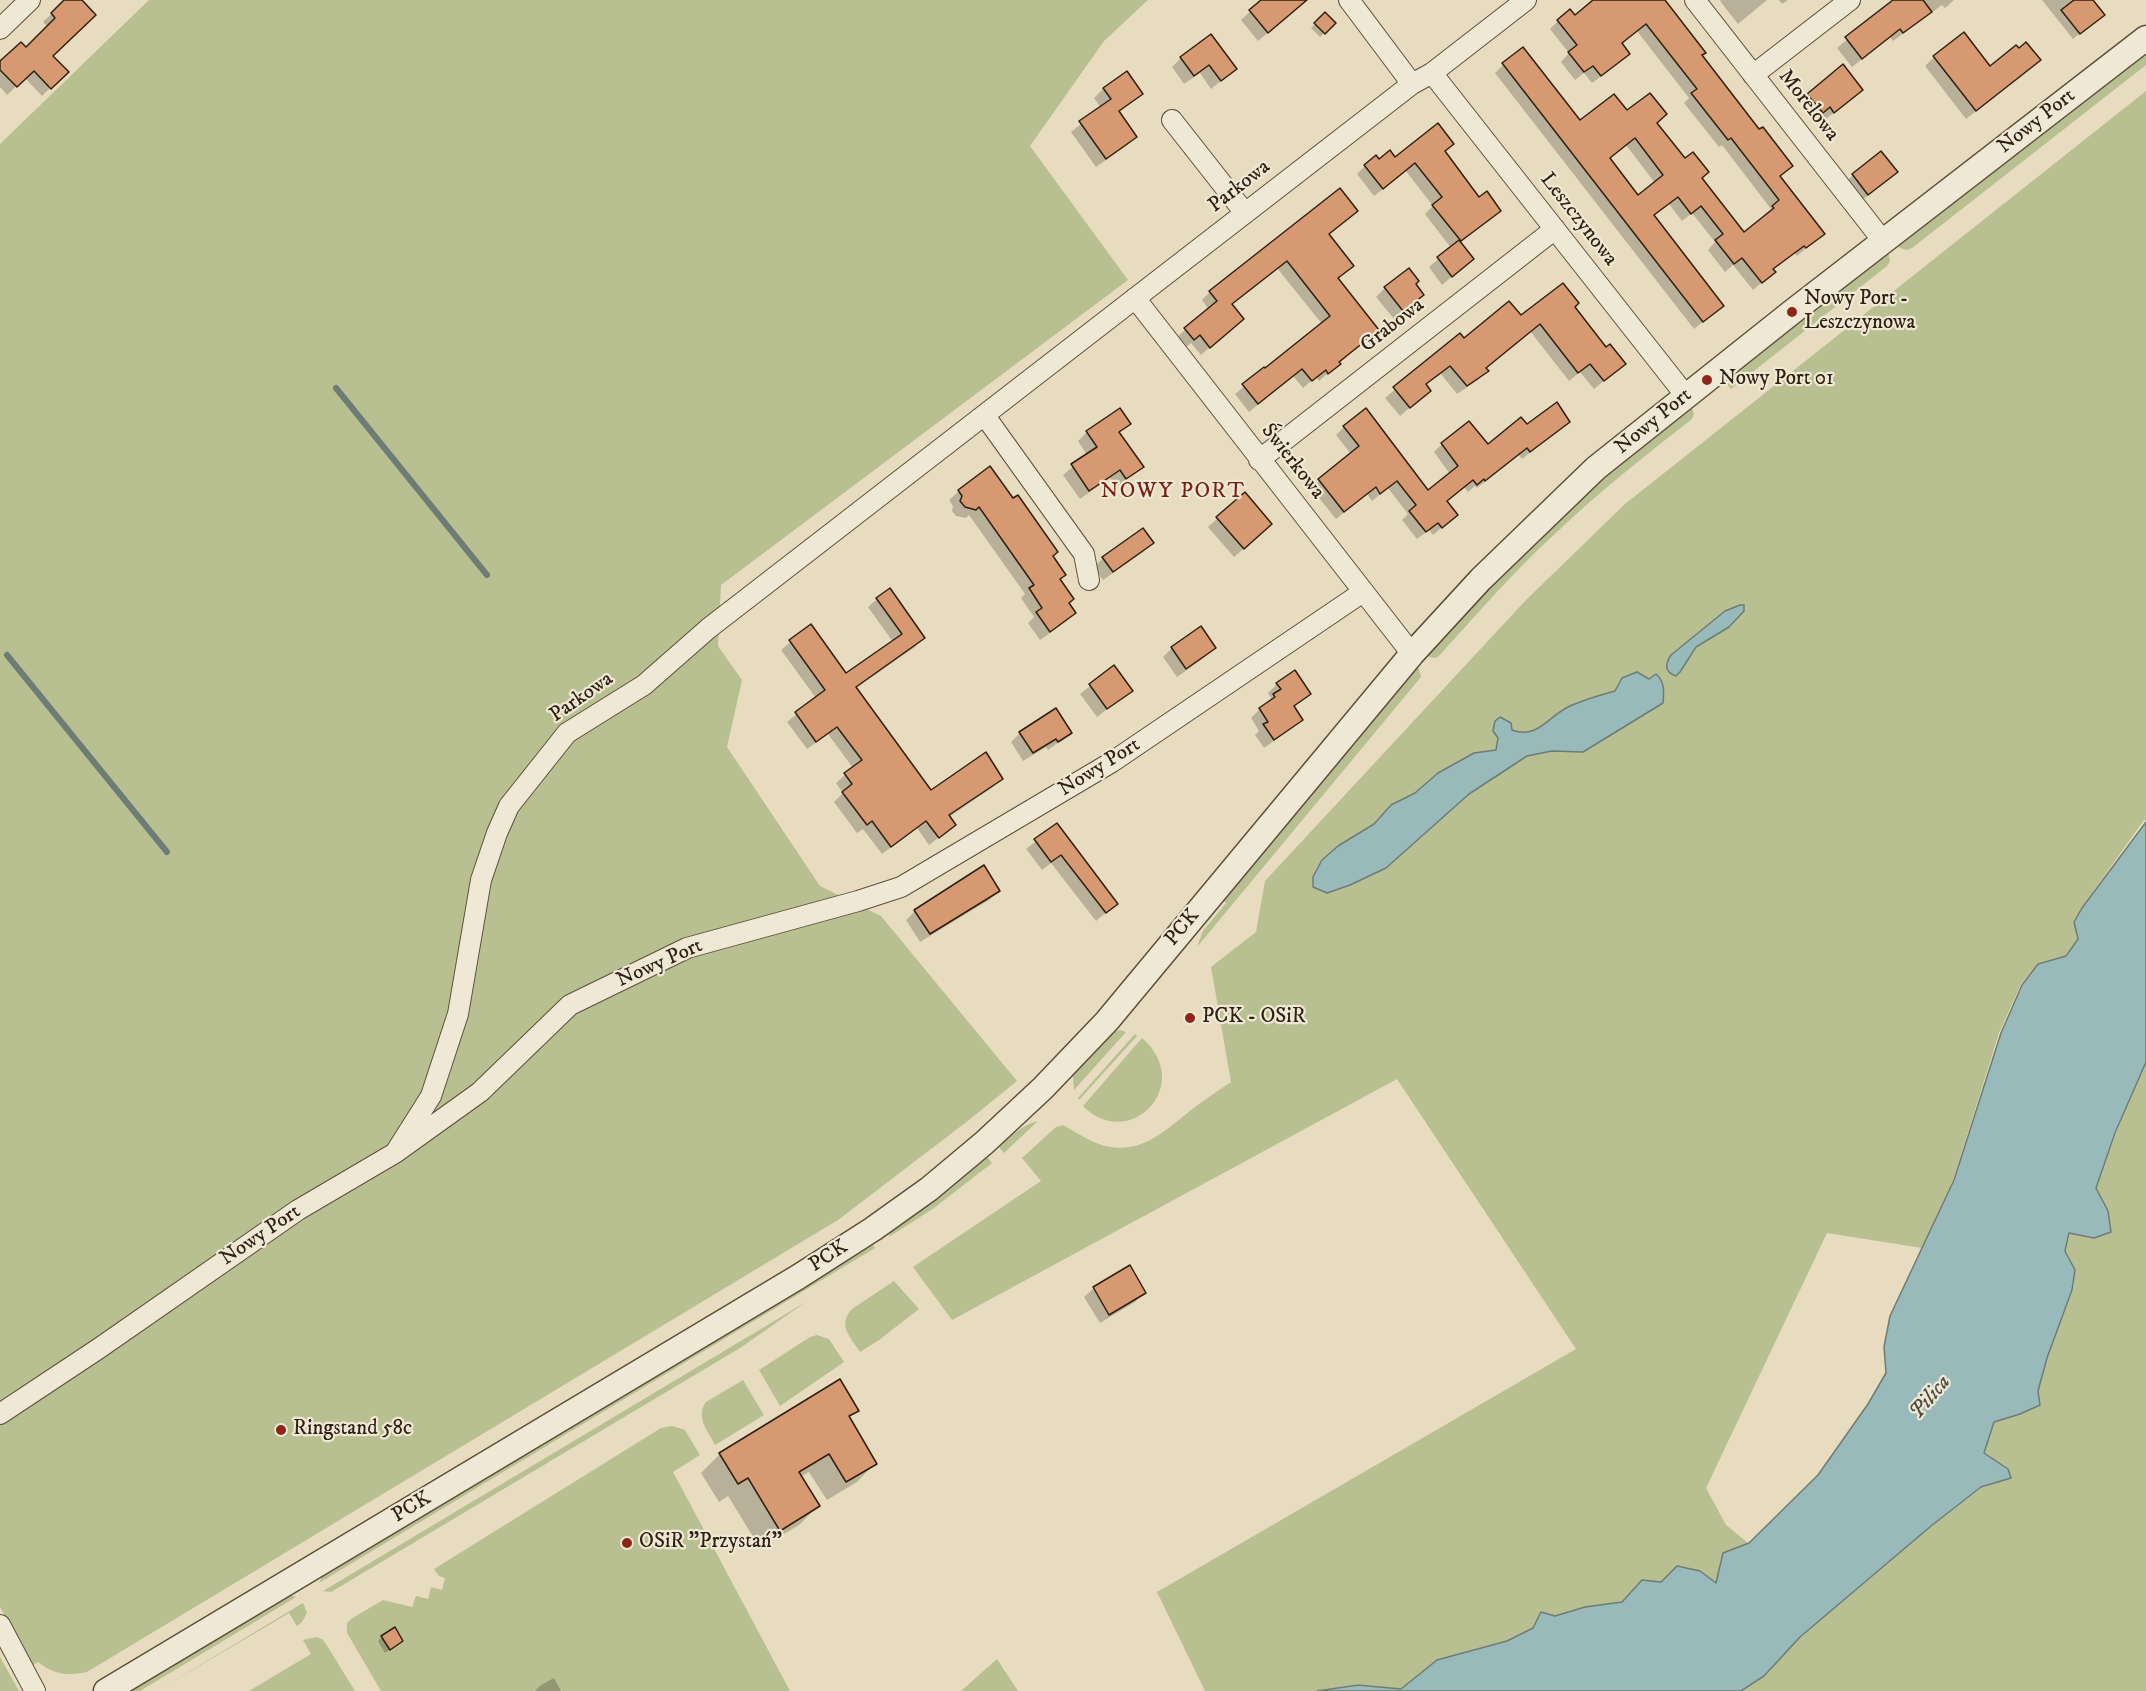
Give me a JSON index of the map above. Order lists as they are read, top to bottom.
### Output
{
  "streets": {
    "street": [
      "Morelowa",
      "Nowy Port",
      "Parkowa",
      "Leszczynowa",
      "Grabowa",
      "Świerkowa",
      "PCK"
    ]
  },
  "crossings": [
    ["Morelowa", "Nowy Port"],
    ["Nowy Port", "Parkowa"],
    ["Nowy Port", "Leszczynowa"],
    ["Nowy Port", "Świerkowa"],
    ["Nowy Port", "PCK"],
    ["Parkowa", "Leszczynowa"],
    ["Parkowa", "Świerkowa"],
    ["Leszczynowa", "Grabowa"],
    ["Grabowa", "Świerkowa"],
    ["Świerkowa", "PCK"]
  ],
  "districts": ["NOWY PORT"],
  "water": ["Pilica"],
  "places": [
    "Nowy Port - Leszczynowa",
    "Nowy Port 01",
    "PCK - OSiR",
    "Ringstand 58c",
    "OSiR \"Przystań\""
  ]
}
